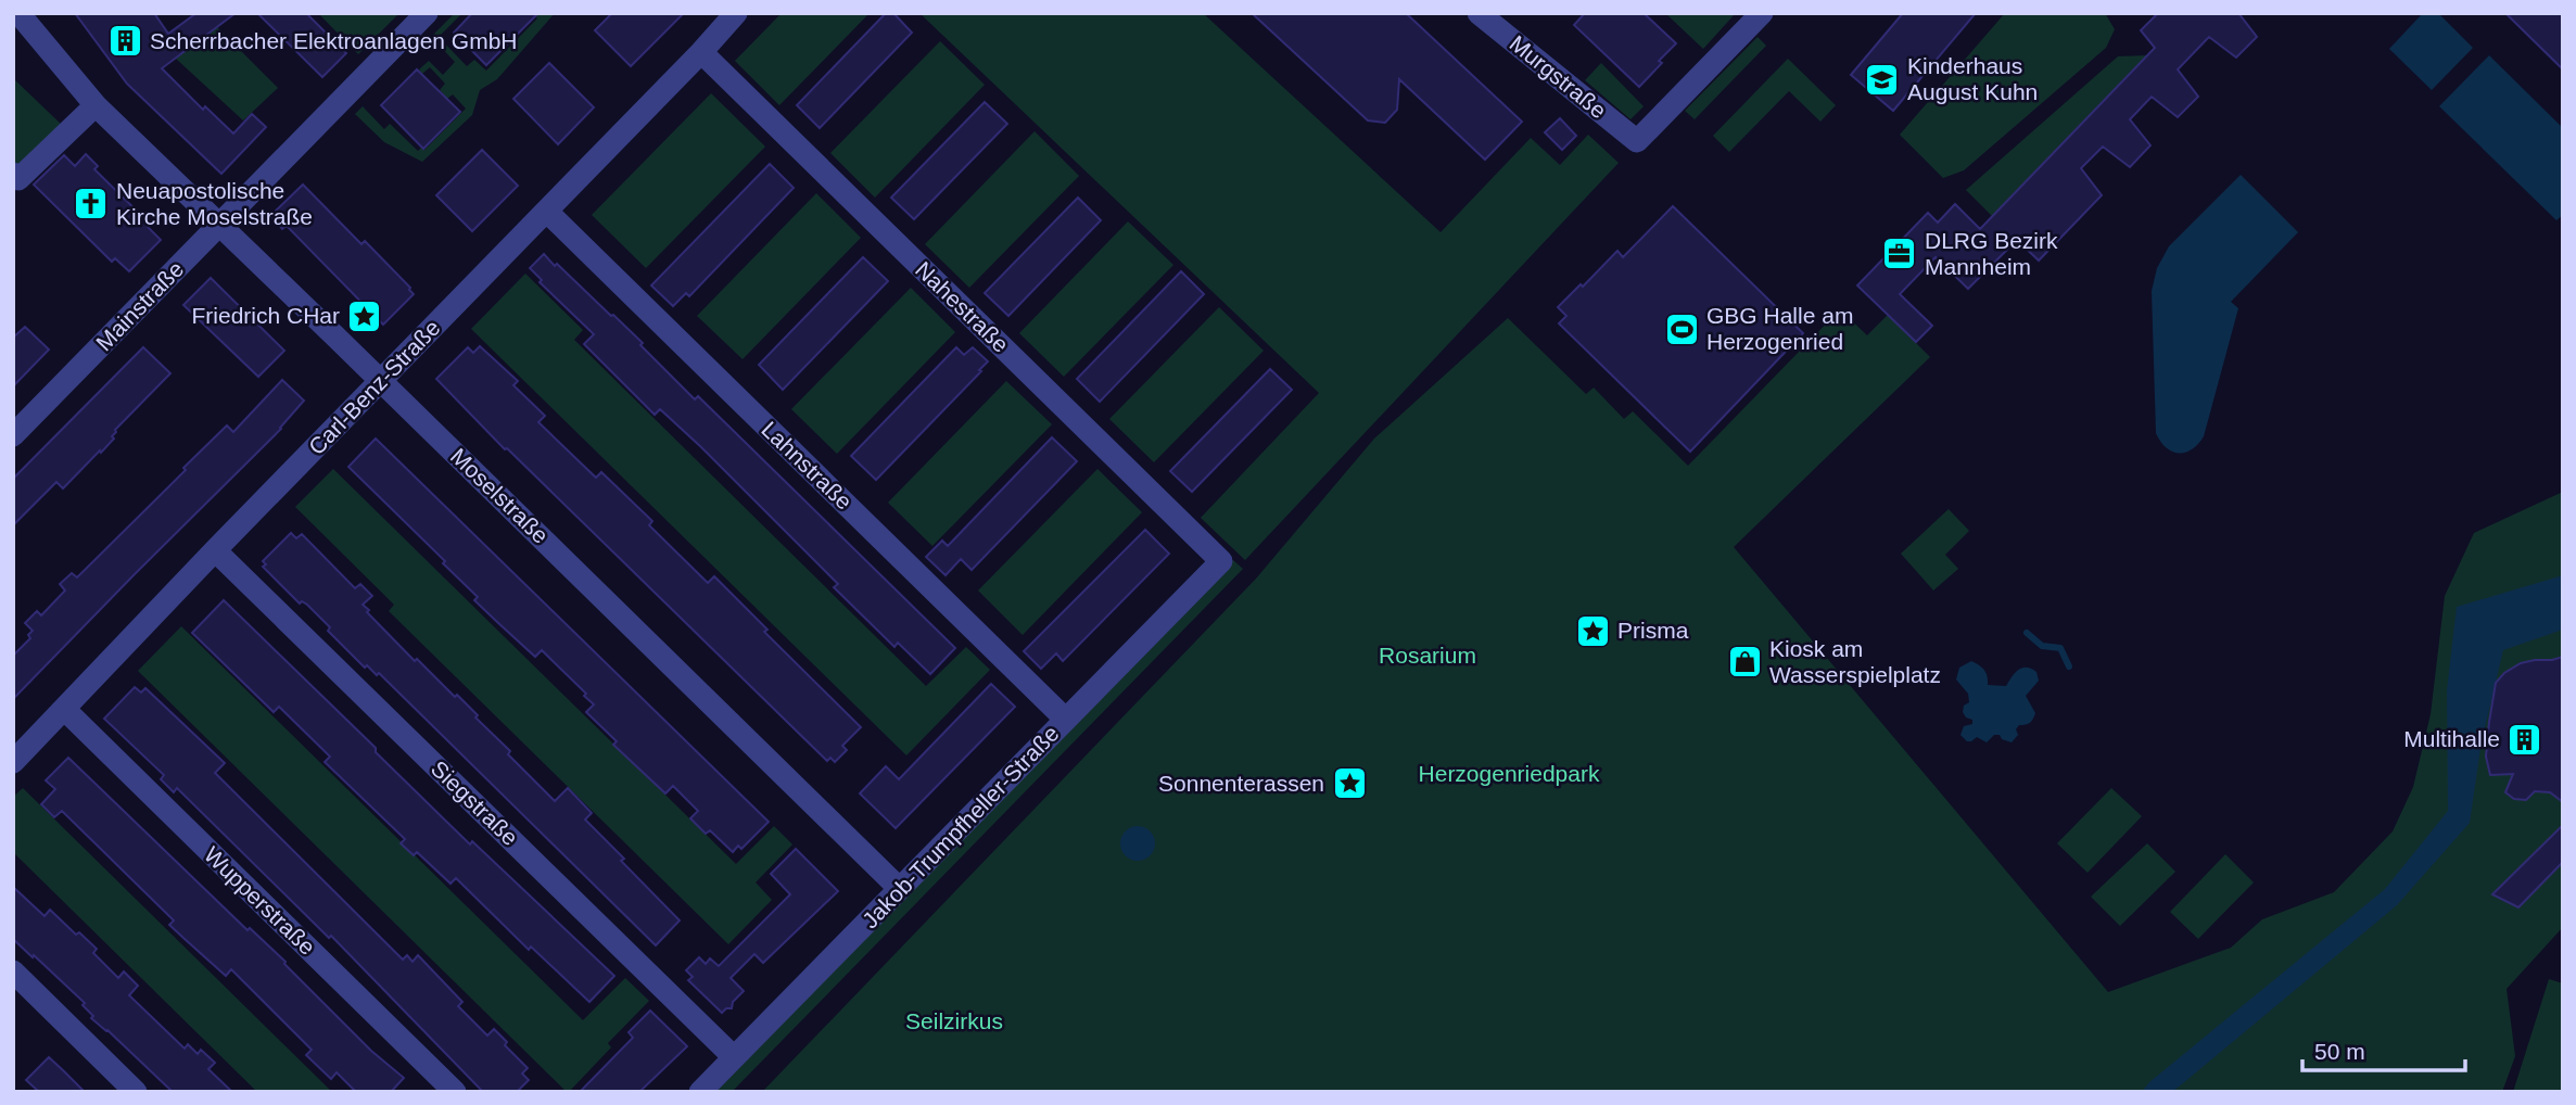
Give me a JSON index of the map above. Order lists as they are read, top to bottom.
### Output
{
  "streets": {
    "street": [
      "Murgstraße",
      "Mainstraße",
      "Nahestraße",
      "Carl-Benz-Straße",
      "Lahnstraße",
      "Moselstraße",
      "Siegstraße",
      "Jakob-Trumpfheller-Straße",
      "Wupperstraße"
    ]
  },
  "crossings": [
    ["Mainstraße", "Moselstraße"],
    ["Nahestraße", "Carl-Benz-Straße"],
    ["Nahestraße", "Jakob-Trumpfheller-Straße"],
    ["Carl-Benz-Straße", "Lahnstraße"],
    ["Carl-Benz-Straße", "Moselstraße"],
    ["Carl-Benz-Straße", "Siegstraße"],
    ["Carl-Benz-Straße", "Wupperstraße"],
    ["Lahnstraße", "Jakob-Trumpfheller-Straße"],
    ["Moselstraße", "Jakob-Trumpfheller-Straße"],
    ["Siegstraße", "Jakob-Trumpfheller-Straße"]
  ],
  "parks": ["Rosarium", "Herzogenriedpark", "Seilzirkus"],
  "places": {
    "building": ["Scherrbacher Elektroanlagen GmbH", "Multihalle"],
    "school or university": ["Kinderhaus August Kuhn"],
    "church": ["Neuapostolische Kirche Moselstraße"],
    "office": ["DLRG Bezirk Mannheim"],
    "place": ["Friedrich CHar", "Prisma", "Sonnenterassen"],
    "sports": ["GBG Halle am Herzogenried"],
    "shop": ["Kiosk am Wasserspielplatz"]
  },
  "scale_bar": "50 m"
}
